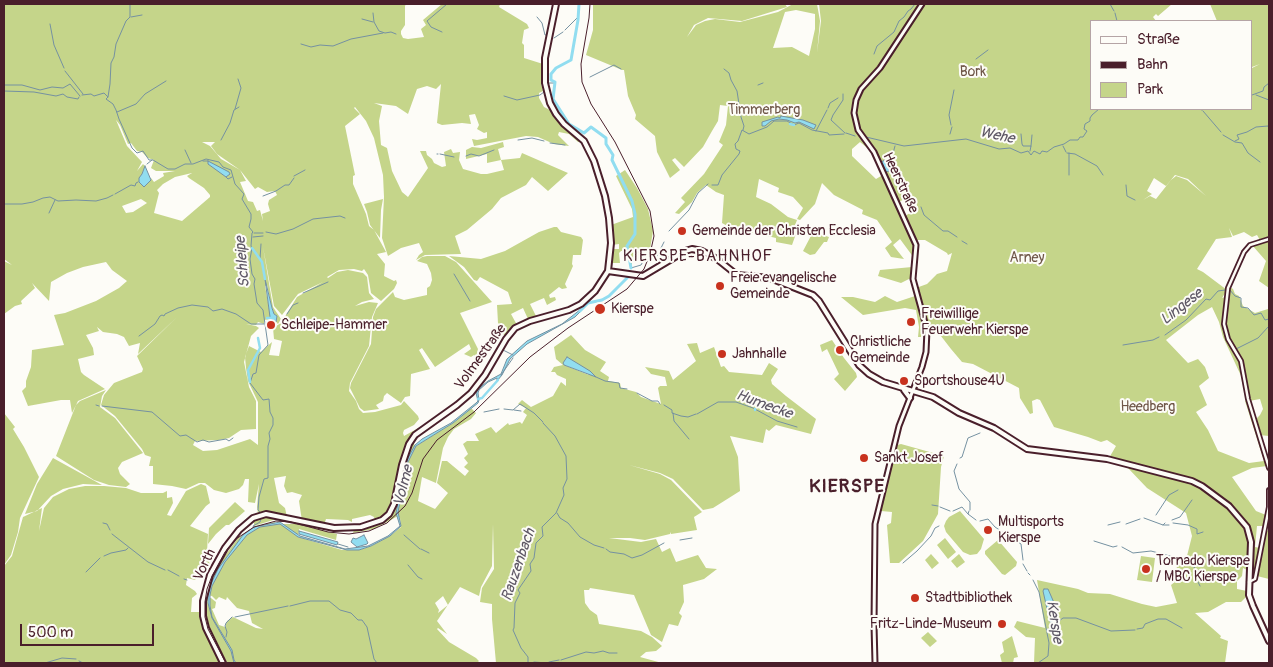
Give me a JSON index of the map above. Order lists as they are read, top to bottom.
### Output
{
  "streets": {
    "main road": ["Heerstraße", "Volmestraße", "Vorth"]
  },
  "crossings": [
    ["Volmestraße", "Vorth"]
  ],
  "districts": ["KIERSPE-BAHNHOF", "KIERSPE"],
  "water": [
    "Wehe",
    "Schleipe",
    "Lingese",
    "Humecke",
    "Volme",
    "Rauzenbach",
    "Kerspe"
  ],
  "parks": [
    "Bork",
    "Timmerberg",
    "Arney",
    "Heedberg"
  ],
  "places": [
    "Gemeinde der Christen Ecclesia",
    "Freie evangelische Gemeinde",
    "Kierspe",
    "Freiwillige Feuerwehr Kierspe",
    "Schleipe-Hammer",
    "Christliche Gemeinde",
    "Jahnhalle",
    "Sportshouse4U",
    "Sankt Josef",
    "Multisports Kierspe",
    "Tornado Kierspe / MBC Kierspe",
    "Stadtbibliothek",
    "Fritz-Linde-Museum"
  ],
  "legend": ["Straße", "Bahn", "Park"],
  "scale_bar": "500 m"
}
